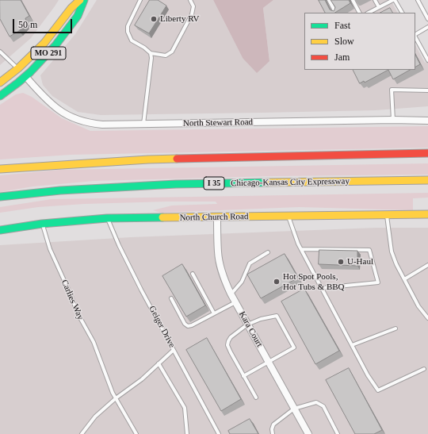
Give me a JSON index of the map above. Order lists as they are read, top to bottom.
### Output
{
  "streets": {
    "main road": [
      "MO 291",
      "Chicago-Kansas City Expressway",
      "I 35",
      "North Church Road"
    ],
    "street": ["North Stewart Road", "Kara Court"],
    "lane": ["Carlies Way", "Geiger Drive"]
  },
  "crossings": [
    ["MO 291", "North Stewart Road"],
    ["North Church Road", "Carlies Way"],
    ["North Church Road", "Geiger Drive"],
    ["North Church Road", "Kara Court"]
  ],
  "places": ["Liberty RV", "U-Haul", "Hot Spot Pools, Hot Tubs & BBQ"],
  "legend": ["Fast", "Slow", "Jam"],
  "scale_bar": "50 m"
}
